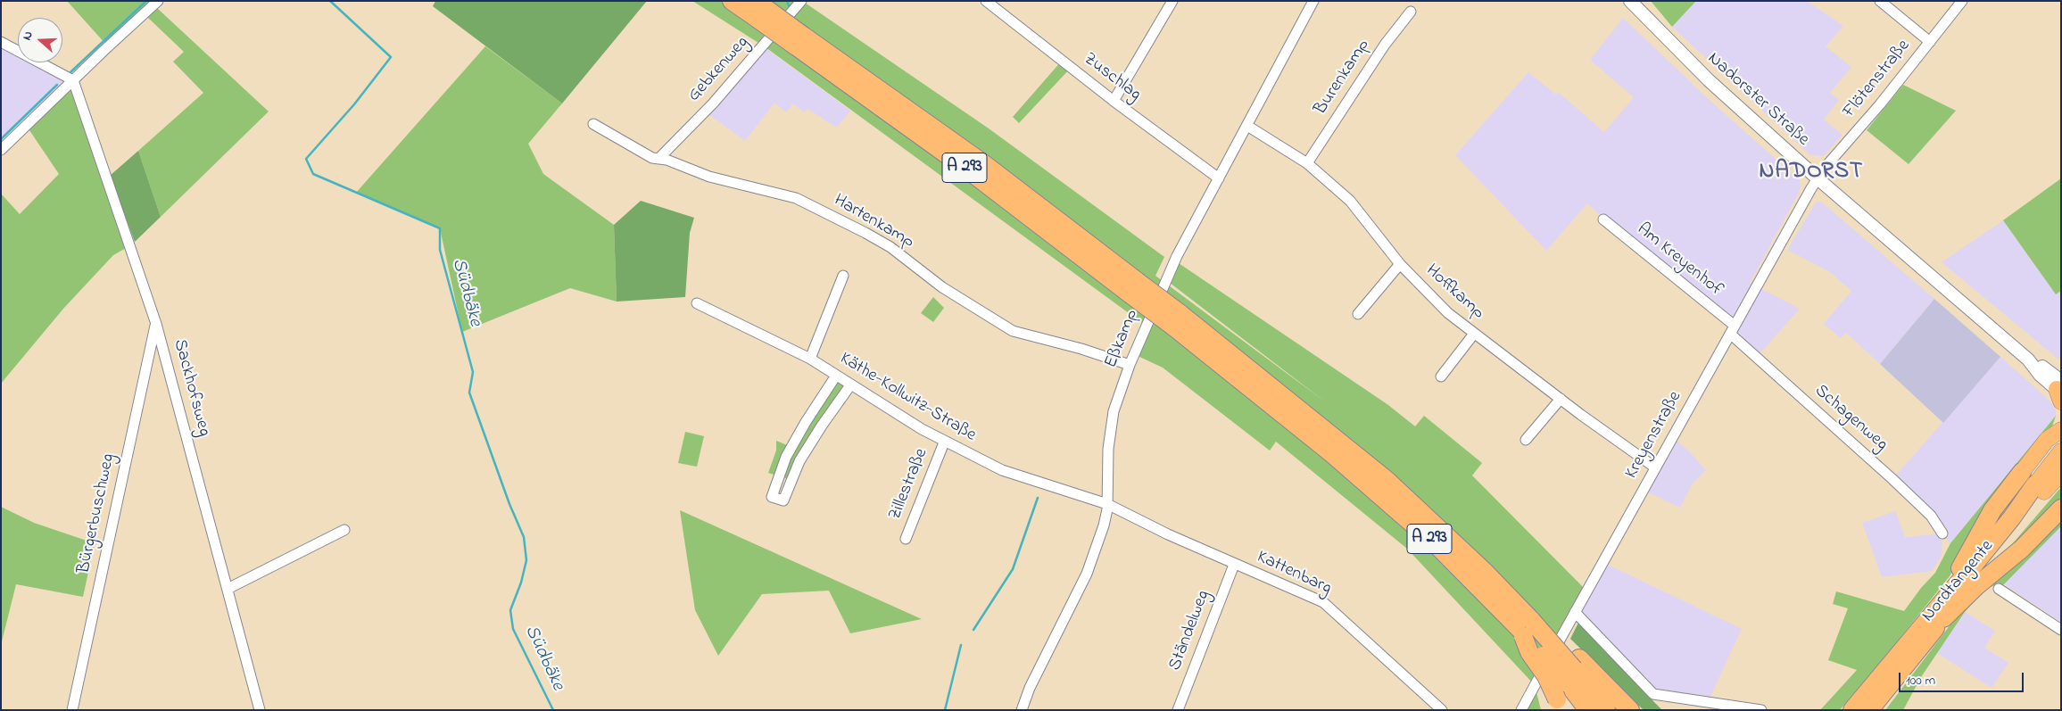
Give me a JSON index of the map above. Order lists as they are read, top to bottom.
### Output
{
  "streets": {
    "highway": ["A 293", "Nordtangente"],
    "street": [
      "Gebkenweg",
      "Zuschlag",
      "Burenkamp",
      "Flötenstraße",
      "Nadorster Straße",
      "Hartenkamp",
      "Am Kreyenhof",
      "Hoffkamp",
      "Eßkamp",
      "Sackhofsweg",
      "Käthe-Kollwitz-Straße",
      "Schagenweg",
      "Kreyenstraße",
      "Zillestraße",
      "Bürgerbuschweg",
      "Kattenbarg",
      "Ständelweg"
    ]
  },
  "crossings": [
    ["Gebkenweg", "Hartenkamp"],
    ["Zuschlag", "Eßkamp"],
    ["Burenkamp", "Hoffkamp"],
    ["Flötenstraße", "Nadorster Straße"],
    ["Flötenstraße", "Kreyenstraße"],
    ["Nadorster Straße", "Kreyenstraße"],
    ["Hartenkamp", "Eßkamp"],
    ["Am Kreyenhof", "Schagenweg"],
    ["Am Kreyenhof", "Kreyenstraße"],
    ["Hoffkamp", "Eßkamp"],
    ["Hoffkamp", "Kreyenstraße"],
    ["Eßkamp", "Käthe-Kollwitz-Straße"],
    ["Eßkamp", "Kattenbarg"],
    ["Sackhofsweg", "Bürgerbuschweg"],
    ["Käthe-Kollwitz-Straße", "Zillestraße"],
    ["Käthe-Kollwitz-Straße", "Kattenbarg"],
    ["Schagenweg", "Kreyenstraße"],
    ["Kattenbarg", "Ständelweg"]
  ],
  "districts": ["NADORST"],
  "water": ["Südbäke"],
  "scale_bar": "100 m",
  "north": "left"
}
